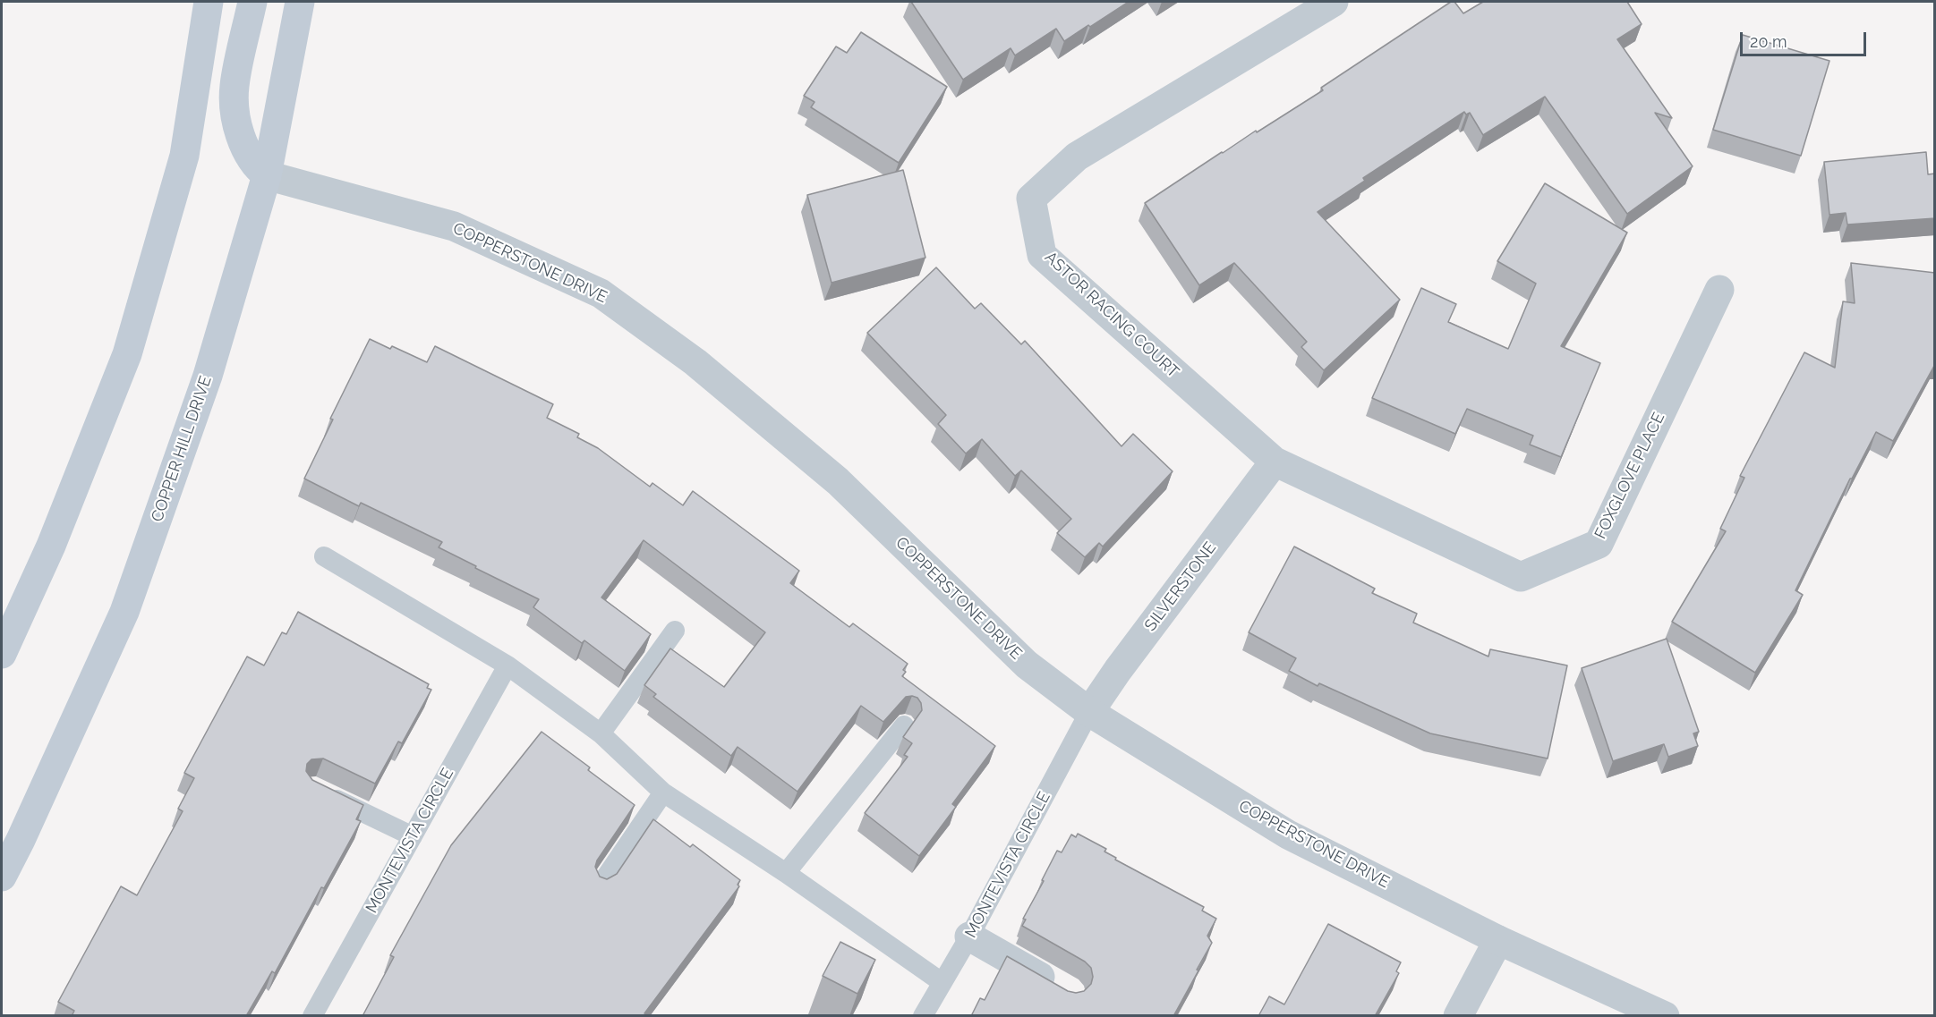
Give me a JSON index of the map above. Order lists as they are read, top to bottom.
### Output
{
  "streets": {
    "main road": ["COPPER HILL DRIVE"],
    "street": [
      "COPPERSTONE DRIVE",
      "ASTOR RACING COURT",
      "FOXGLOVE PLACE",
      "SILVERSTONE"
    ],
    "lane": ["MONTEVISTA CIRCLE"]
  },
  "crossings": [
    ["COPPERSTONE DRIVE", "COPPER HILL DRIVE"],
    ["COPPERSTONE DRIVE", "SILVERSTONE"],
    ["COPPERSTONE DRIVE", "MONTEVISTA CIRCLE"],
    ["ASTOR RACING COURT", "FOXGLOVE PLACE"],
    ["ASTOR RACING COURT", "SILVERSTONE"],
    ["FOXGLOVE PLACE", "SILVERSTONE"],
    ["SILVERSTONE", "MONTEVISTA CIRCLE"]
  ],
  "scale_bar": "20 m"
}
